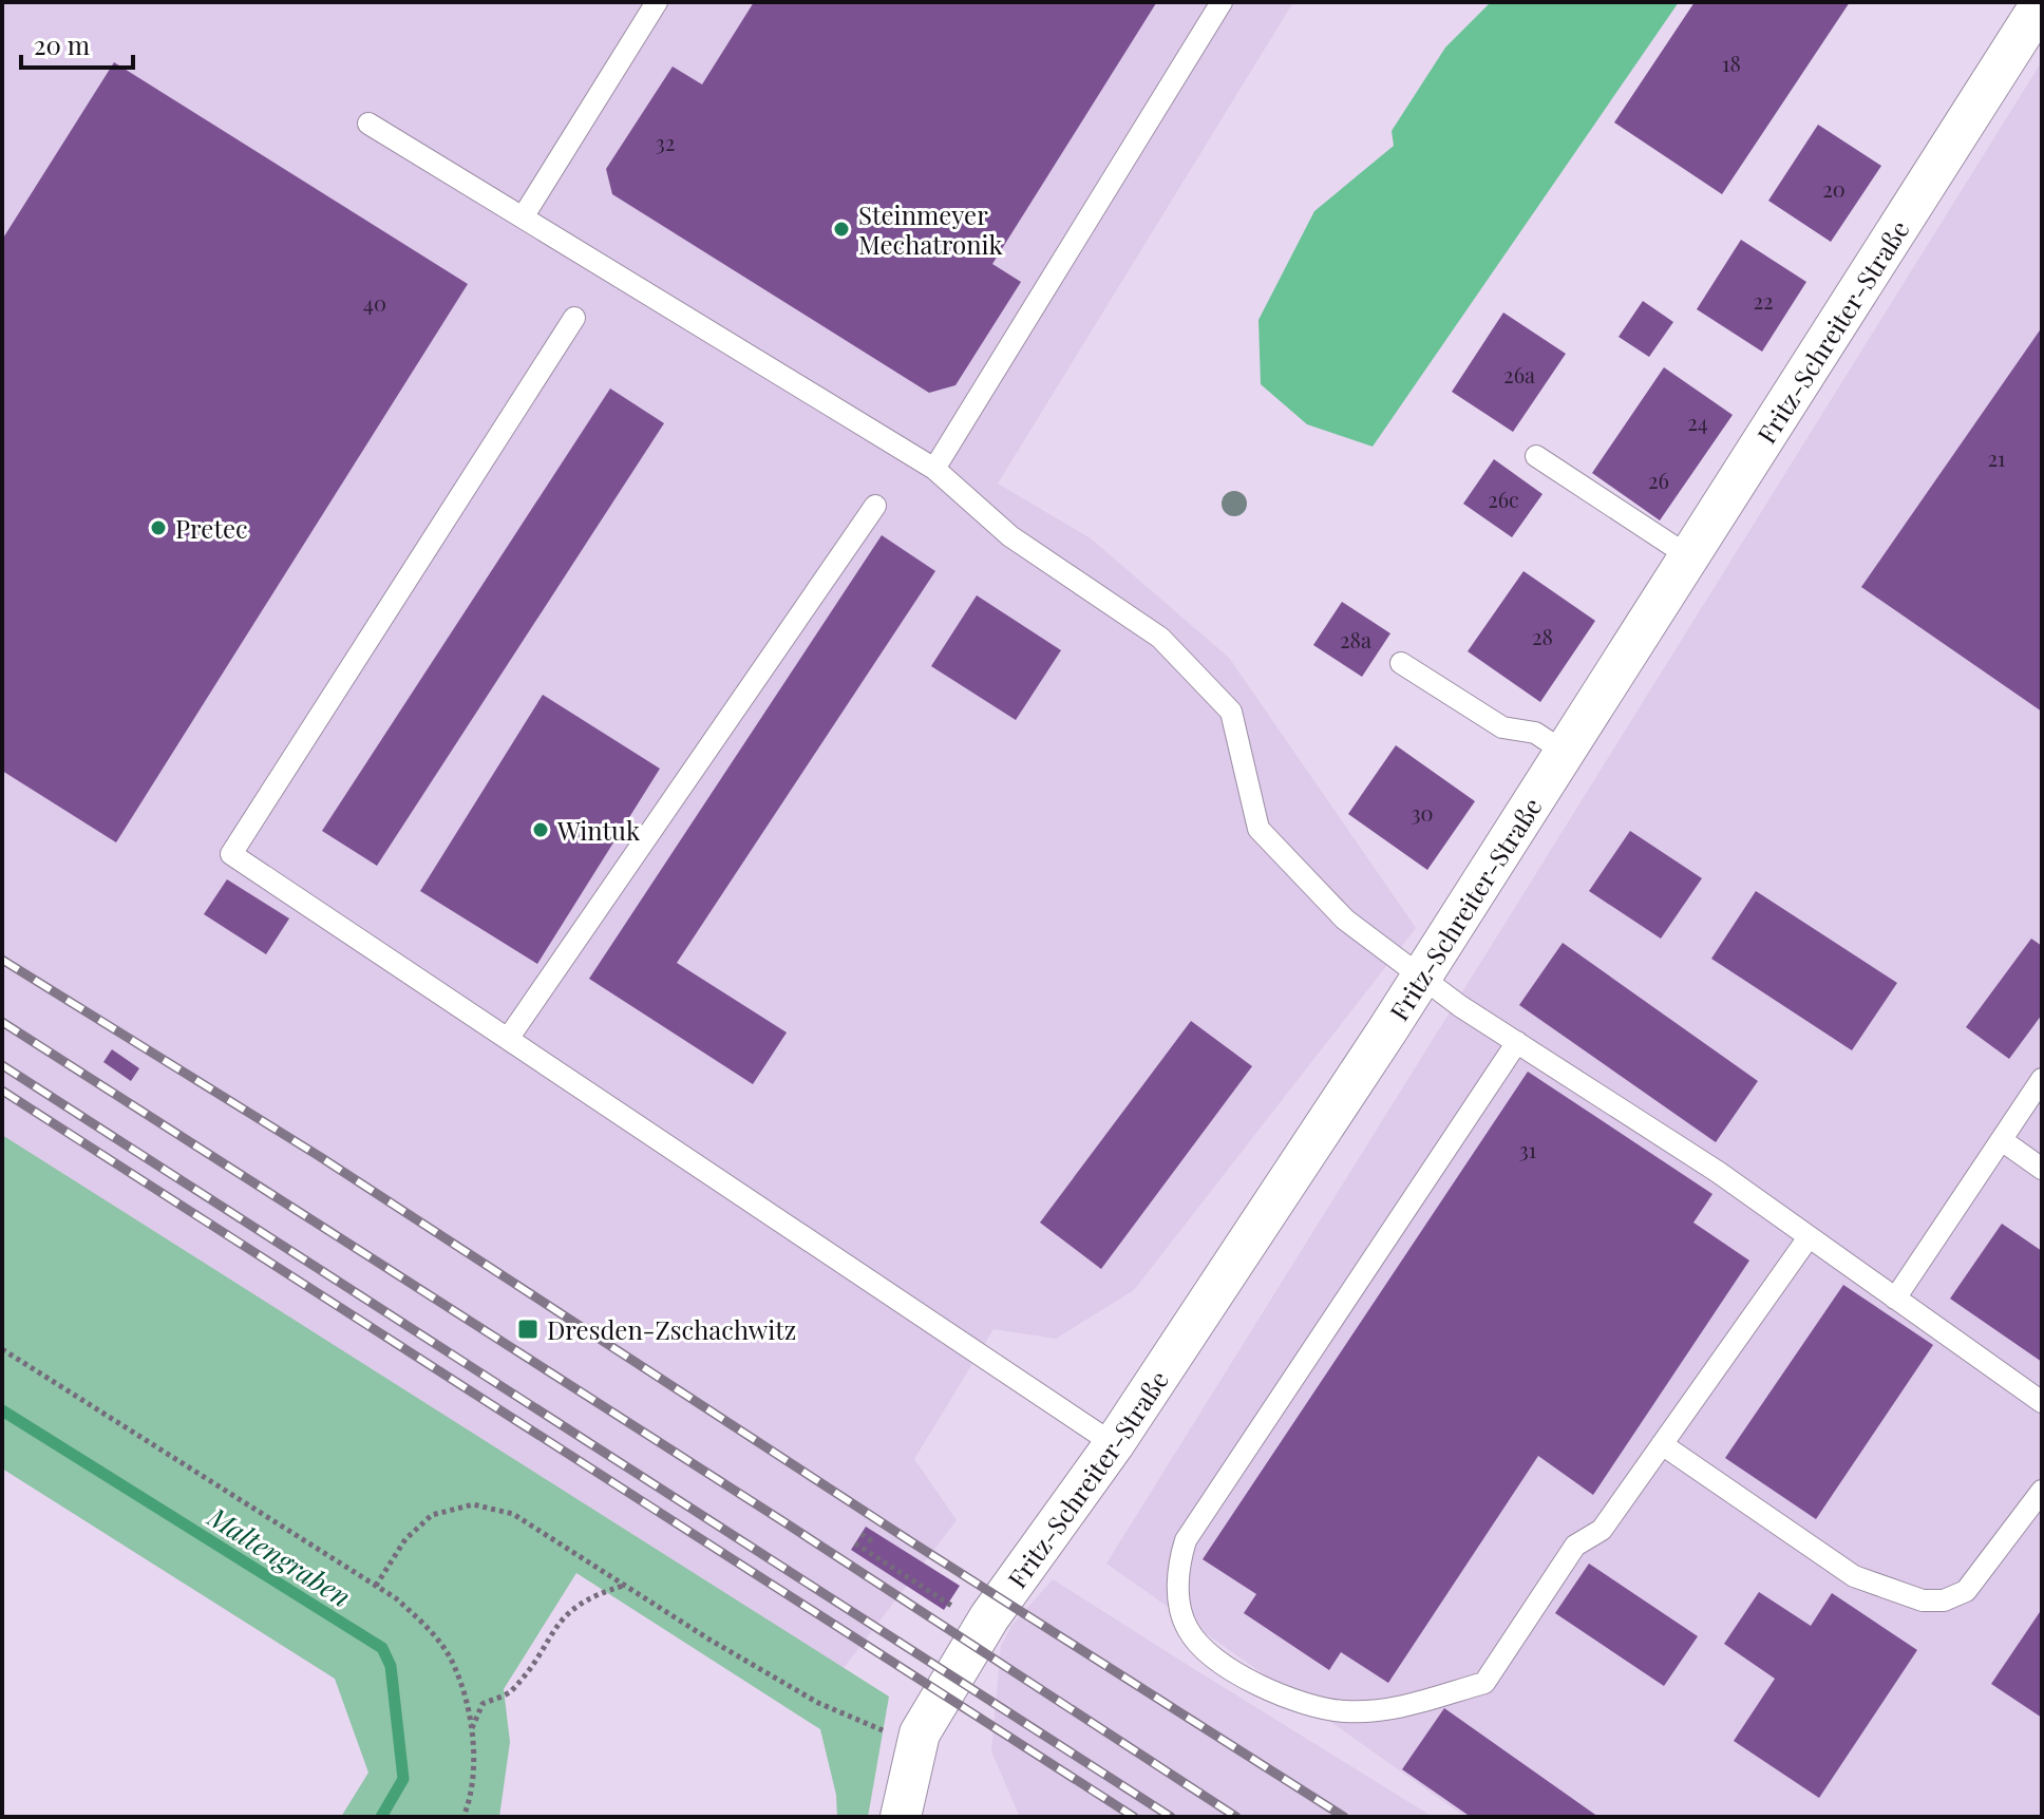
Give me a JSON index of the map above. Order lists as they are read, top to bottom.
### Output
{
  "streets": {
    "street": ["Fritz-Schreiter-Straße"]
  },
  "water": ["Maltengraben"],
  "places": {
    "other": ["Steinmeyer Mechatronik", "Pretec", "Wintuk"],
    "transit": ["Dresden-Zschachwitz"]
  },
  "house_numbers": [
    "18",
    "32",
    "20",
    "22",
    "40",
    "26a",
    "24",
    "21",
    "26",
    "26c",
    "28",
    "28a",
    "30",
    "31"
  ],
  "scale_bar": "20 m"
}
